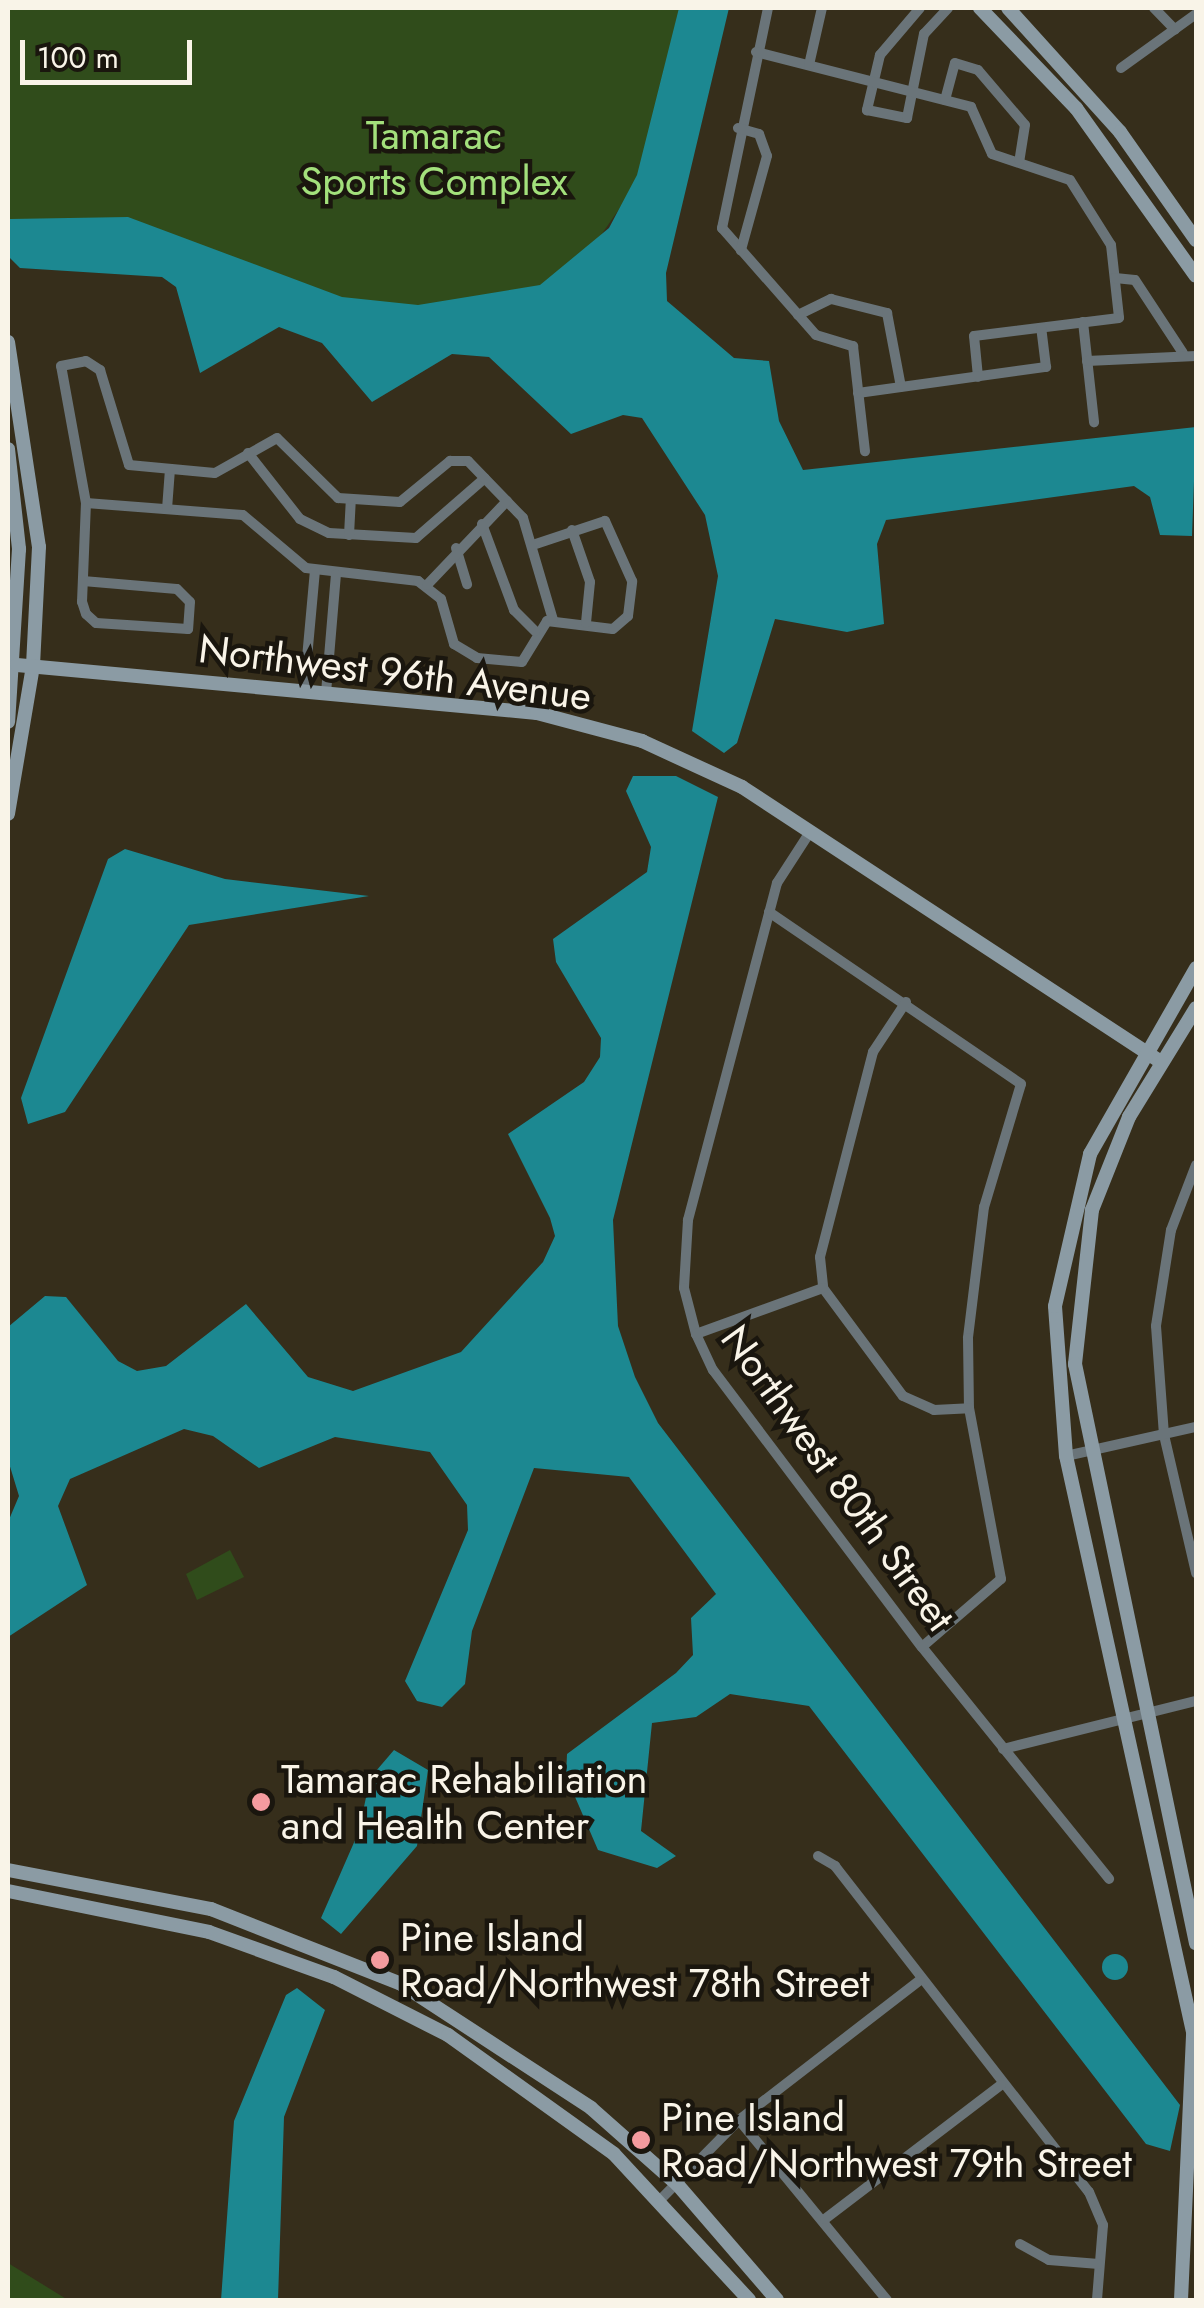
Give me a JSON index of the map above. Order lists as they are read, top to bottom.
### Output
{
  "streets": {
    "street": ["Northwest 96th Avenue", "Northwest 80th Street"]
  },
  "crossings": [
    ["Northwest 96th Avenue", "Northwest 80th Street"]
  ],
  "parks": ["Tamarac Sports Complex"],
  "places": ["Tamarac Rehabiliation and Health Center", "Pine Island Road/Northwest 78th Street", "Pine Island Road/Northwest 79th Street"],
  "scale_bar": "100 m"
}
